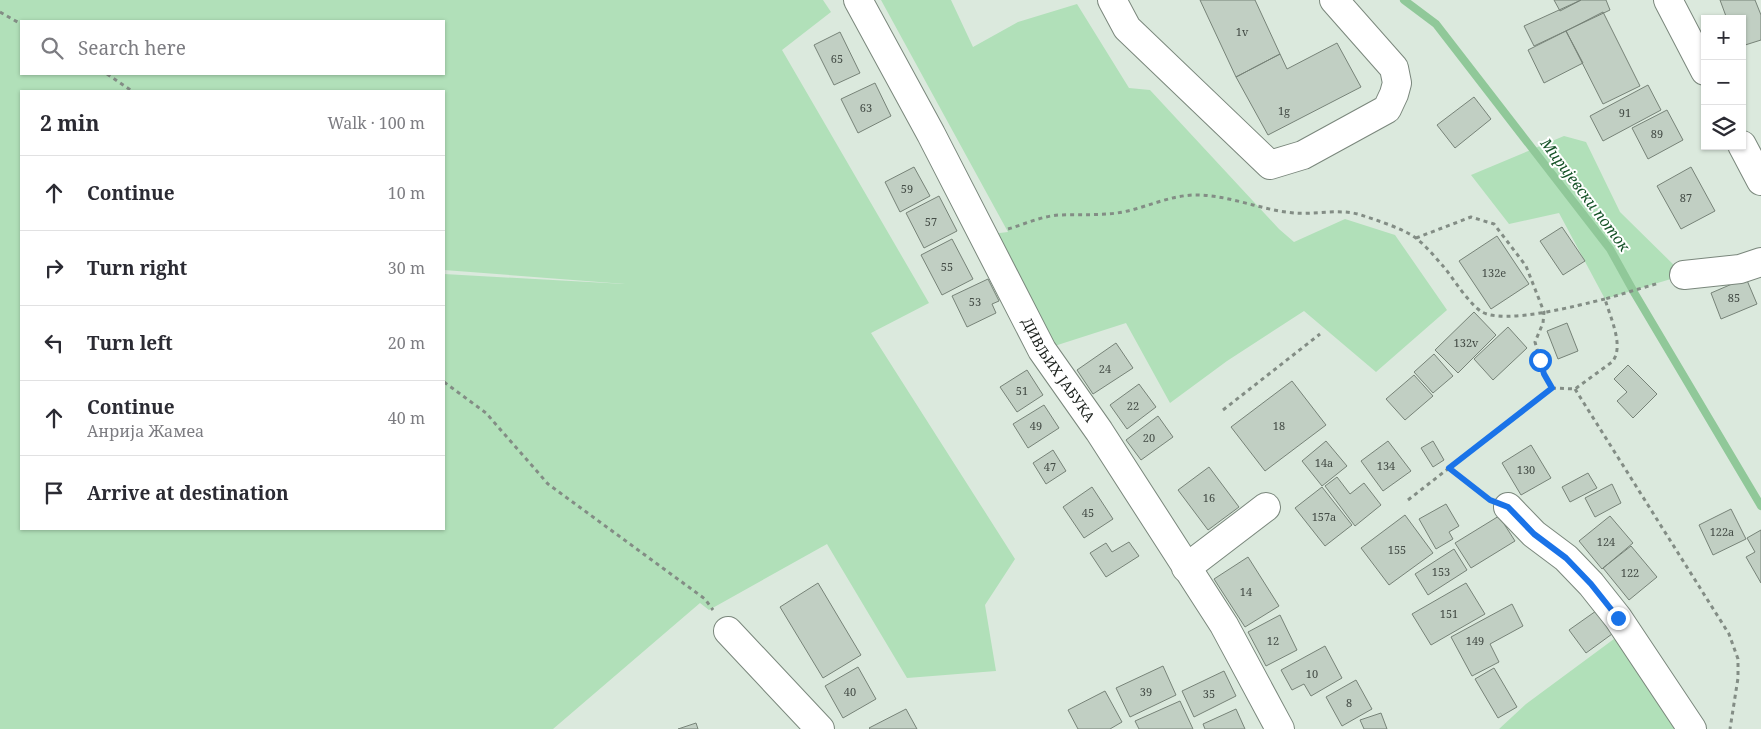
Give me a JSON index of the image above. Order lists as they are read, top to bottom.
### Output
{
  "streets": {
    "street": ["ДИВЉИХ ЈАБУКА"]
  },
  "water": ["Миријевски поток"],
  "house_numbers": [
    "1v",
    "65",
    "63",
    "1g",
    "91",
    "89",
    "59",
    "87",
    "57",
    "55",
    "132e",
    "85",
    "53",
    "132v",
    "24",
    "51",
    "22",
    "49",
    "18",
    "20",
    "14a",
    "134",
    "47",
    "130",
    "16",
    "45",
    "157a",
    "122a",
    "124",
    "155",
    "153",
    "122",
    "14",
    "151",
    "12",
    "149",
    "10",
    "40",
    "39",
    "35",
    "8"
  ],
  "page": {
    "map_buttons": ["+", "−"],
    "search": "Search here",
    "heading": ["2 min", "Walk · 100 m"],
    "list": [
      ["Continue", "10 m"],
      ["Turn right", "30 m"],
      ["Turn left", "20 m"],
      ["Continue", "Анрија Жамеа", "40 m"],
      "Arrive at destination"
    ]
  }
}
